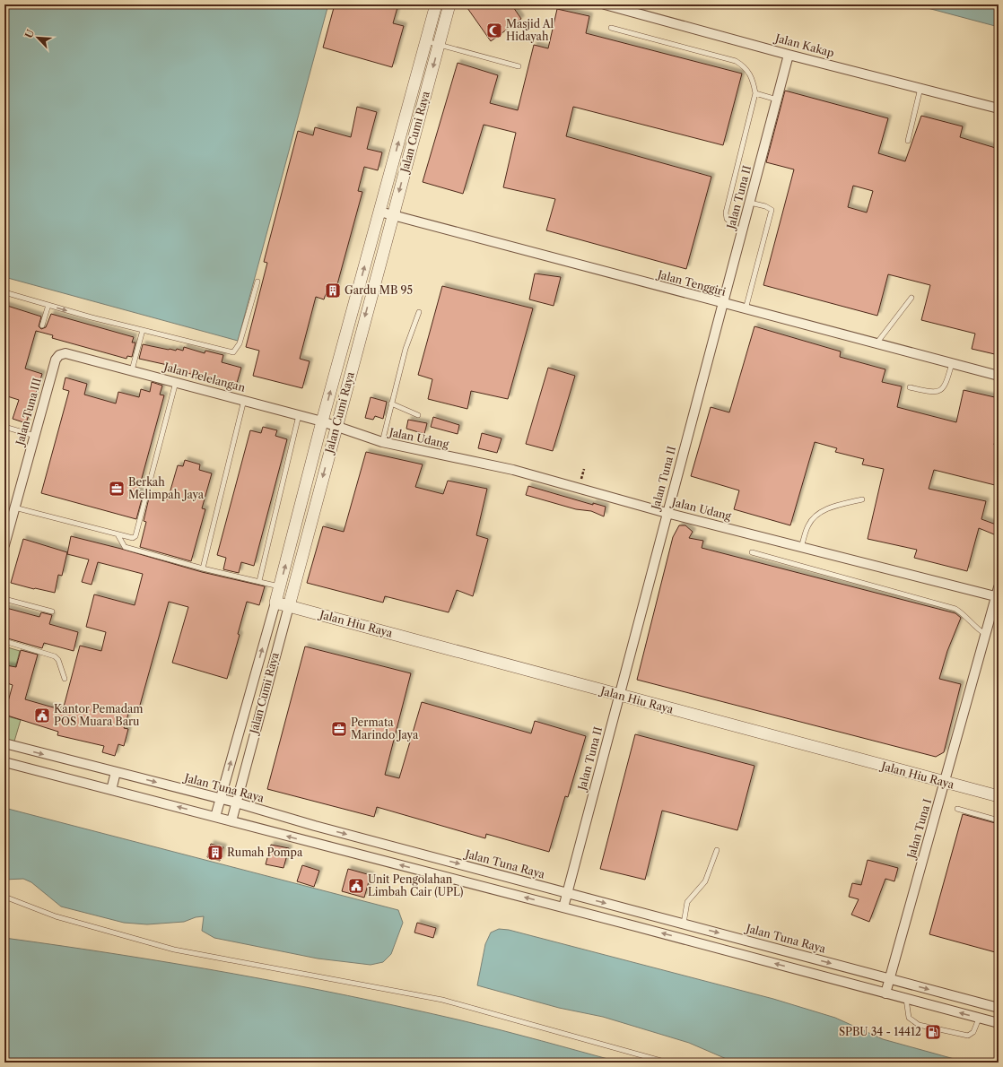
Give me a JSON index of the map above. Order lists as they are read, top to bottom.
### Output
{
  "streets": {
    "street": [
      "Jalan Kakap",
      "Jalan Cumi Raya",
      "Jalan Tuna II",
      "Jalan Tenggiri",
      "Jalan Pelelangan",
      "Jalan Tuna III",
      "Jalan Udang",
      "Jalan Hiu Raya",
      "Jalan Tuna Raya",
      "Jalan Tuna I"
    ]
  },
  "crossings": [
    ["Jalan Kakap", "Jalan Tuna II"],
    ["Jalan Cumi Raya", "Jalan Tenggiri"],
    ["Jalan Cumi Raya", "Jalan Pelelangan"],
    ["Jalan Cumi Raya", "Jalan Udang"],
    ["Jalan Cumi Raya", "Jalan Hiu Raya"],
    ["Jalan Cumi Raya", "Jalan Tuna Raya"],
    ["Jalan Tuna II", "Jalan Tenggiri"],
    ["Jalan Tuna II", "Jalan Udang"],
    ["Jalan Tuna II", "Jalan Hiu Raya"],
    ["Jalan Tuna II", "Jalan Tuna Raya"],
    ["Jalan Pelelangan", "Jalan Tuna III"],
    ["Jalan Pelelangan", "Jalan Udang"],
    ["Jalan Udang", "Jalan Tuna I"],
    ["Jalan Hiu Raya", "Jalan Tuna I"],
    ["Jalan Tuna Raya", "Jalan Tuna I"]
  ],
  "places": {
    "mosque": ["Masjid Al Hidayah"],
    "building": ["Gardu MB 95", "Rumah Pompa"],
    "office": ["Berkah Melimpah Jaya", "Permata Marindo Jaya"],
    "public building": ["Kantor Pemadam POS Muara Baru", "Unit Pengolahan Limbah Cair (UPL)"],
    "fuel station": ["SPBU 34 - 14412"]
  },
  "north": "top left"
}
